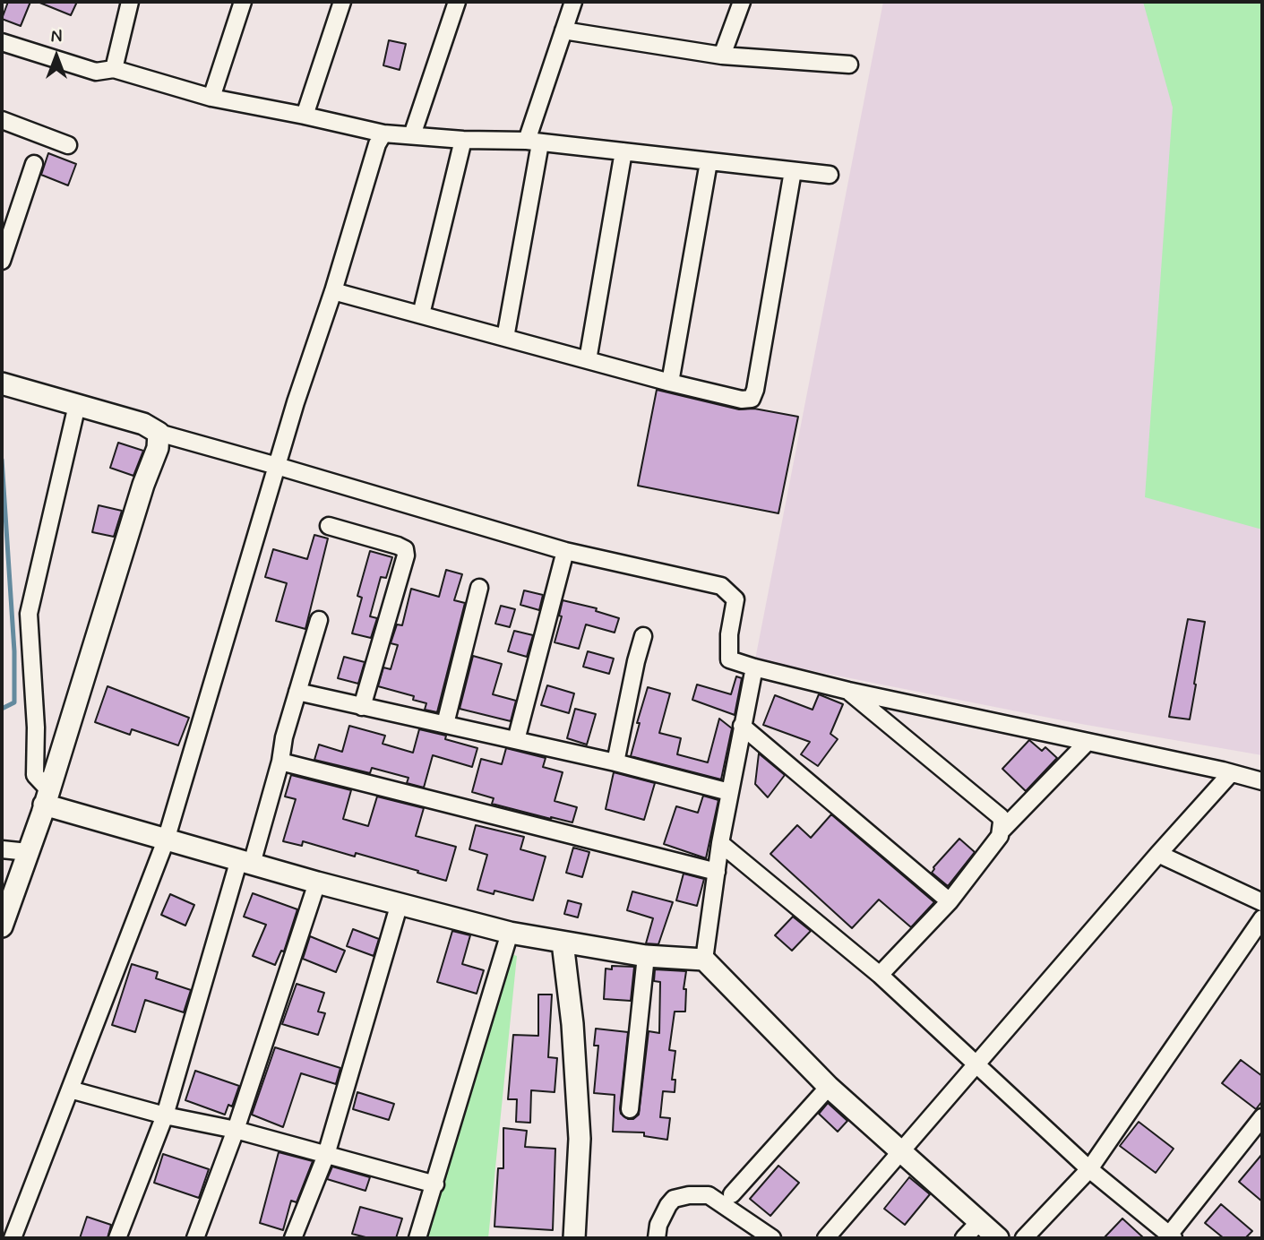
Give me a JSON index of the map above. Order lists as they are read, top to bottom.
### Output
{
  "north": "top"
}
